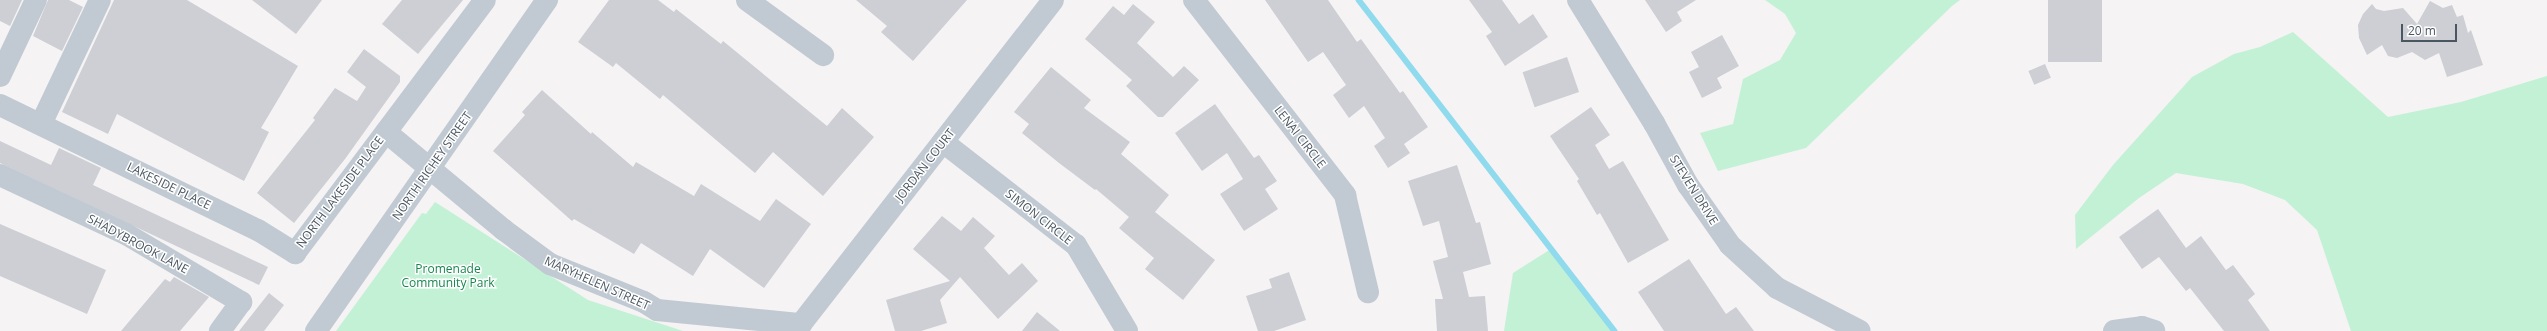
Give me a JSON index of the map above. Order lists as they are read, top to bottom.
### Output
{
  "streets": {
    "street": [
      "LENAI CIRCLE",
      "JORDAN COURT",
      "NORTH RICHEY STREET",
      "LAKESIDE PLACE",
      "STEVEN DRIVE",
      "NORTH LAKESIDE PLACE",
      "SIMON CIRCLE",
      "SHADYBROOK LANE",
      "MARYHELEN STREET"
    ]
  },
  "crossings": [
    ["JORDAN COURT", "SIMON CIRCLE"],
    ["JORDAN COURT", "MARYHELEN STREET"],
    ["NORTH RICHEY STREET", "NORTH LAKESIDE PLACE"],
    ["NORTH RICHEY STREET", "MARYHELEN STREET"],
    ["LAKESIDE PLACE", "NORTH LAKESIDE PLACE"],
    ["NORTH LAKESIDE PLACE", "MARYHELEN STREET"]
  ],
  "parks": ["Promenade Community Park"],
  "scale_bar": "20 m"
}
